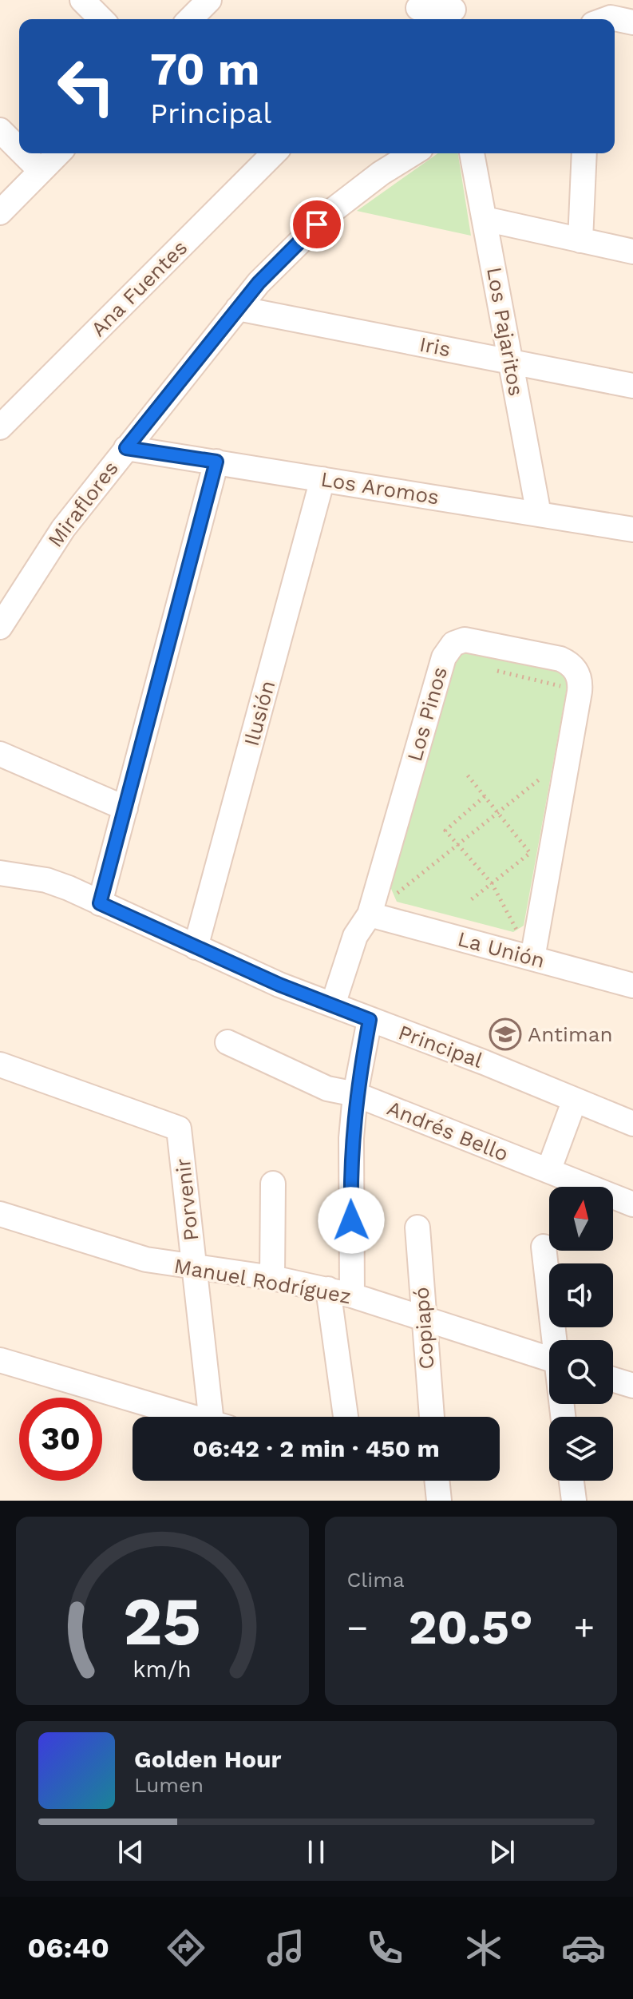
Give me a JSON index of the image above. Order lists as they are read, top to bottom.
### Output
{
  "streets": {
    "street": [
      "Ana Fuentes",
      "Los Pajaritos",
      "Iris",
      "Los Aromos",
      "Miraflores",
      "Ilusión",
      "Los Pinos",
      "La Unión",
      "Principal",
      "Andrés Bello",
      "Porvenir",
      "Manuel Rodríguez",
      "Copiapó"
    ]
  },
  "crossings": [
    ["Los Pajaritos", "Iris"],
    ["Los Pajaritos", "Los Aromos"],
    ["Iris", "Miraflores"],
    ["Los Aromos", "Miraflores"],
    ["Los Aromos", "Ilusión"],
    ["Ilusión", "Principal"],
    ["Los Pinos", "La Unión"],
    ["Los Pinos", "Principal"],
    ["Porvenir", "Manuel Rodríguez"],
    ["Manuel Rodríguez", "Copiapó"]
  ],
  "places": {
    "school or university": ["Antiman"]
  },
  "north": "top",
  "page": {
    "turn": ["70 m", "Principal"],
    "limit": "30",
    "trip": "06:42 · 2 min · 450 m",
    "tile": "Clima",
    "heat": ["−", "20.5°", "+"],
    "song": ["Golden Hour", "Lumen"],
    "tabs": "06:40",
    "gauge": ["25", "km/h"]
  }
}
